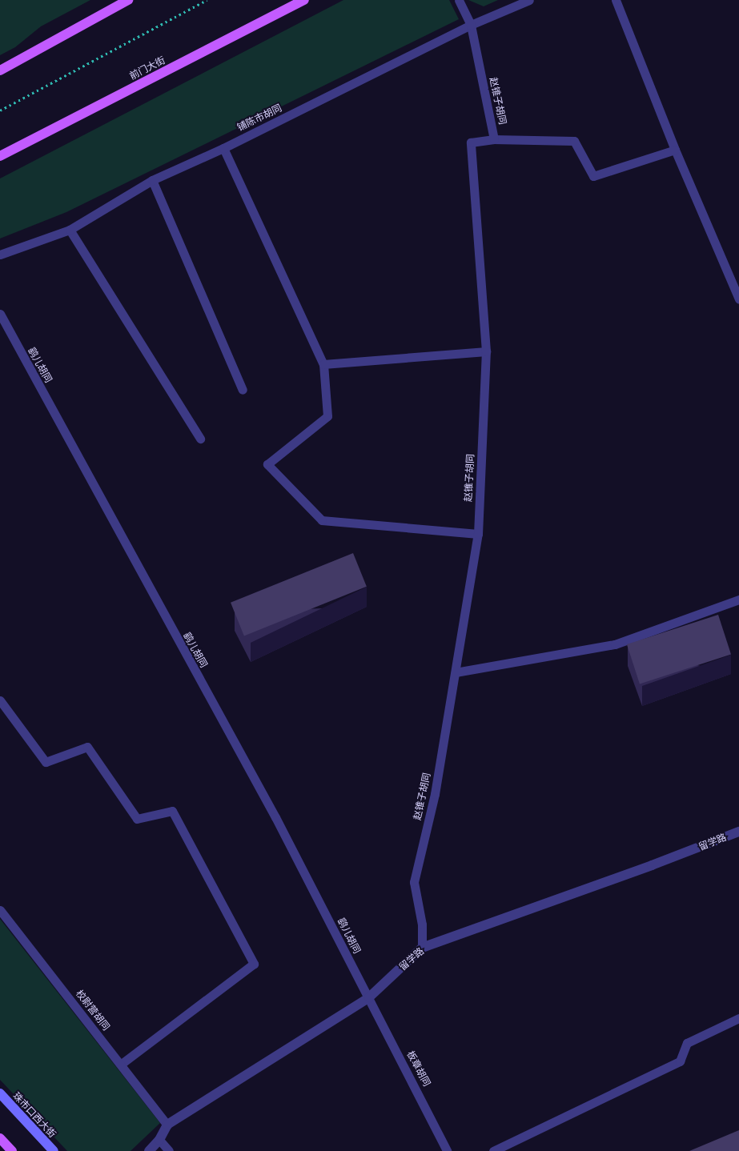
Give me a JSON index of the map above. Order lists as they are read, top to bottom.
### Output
{
  "streets": {
    "main road": ["前门大街"],
    "street": ["留学路", "珠市口西大街"],
    "lane": [
      "赵锥子胡同",
      "铺陈市胡同",
      "鹞儿胡同",
      "校尉营胡同",
      "板章胡同"
    ]
  },
  "crossings": [
    ["赵锥子胡同", "铺陈市胡同"],
    ["赵锥子胡同", "留学路"],
    ["鹞儿胡同", "留学路"],
    ["鹞儿胡同", "板章胡同"],
    ["留学路", "校尉营胡同"],
    ["留学路", "板章胡同"]
  ]
}
